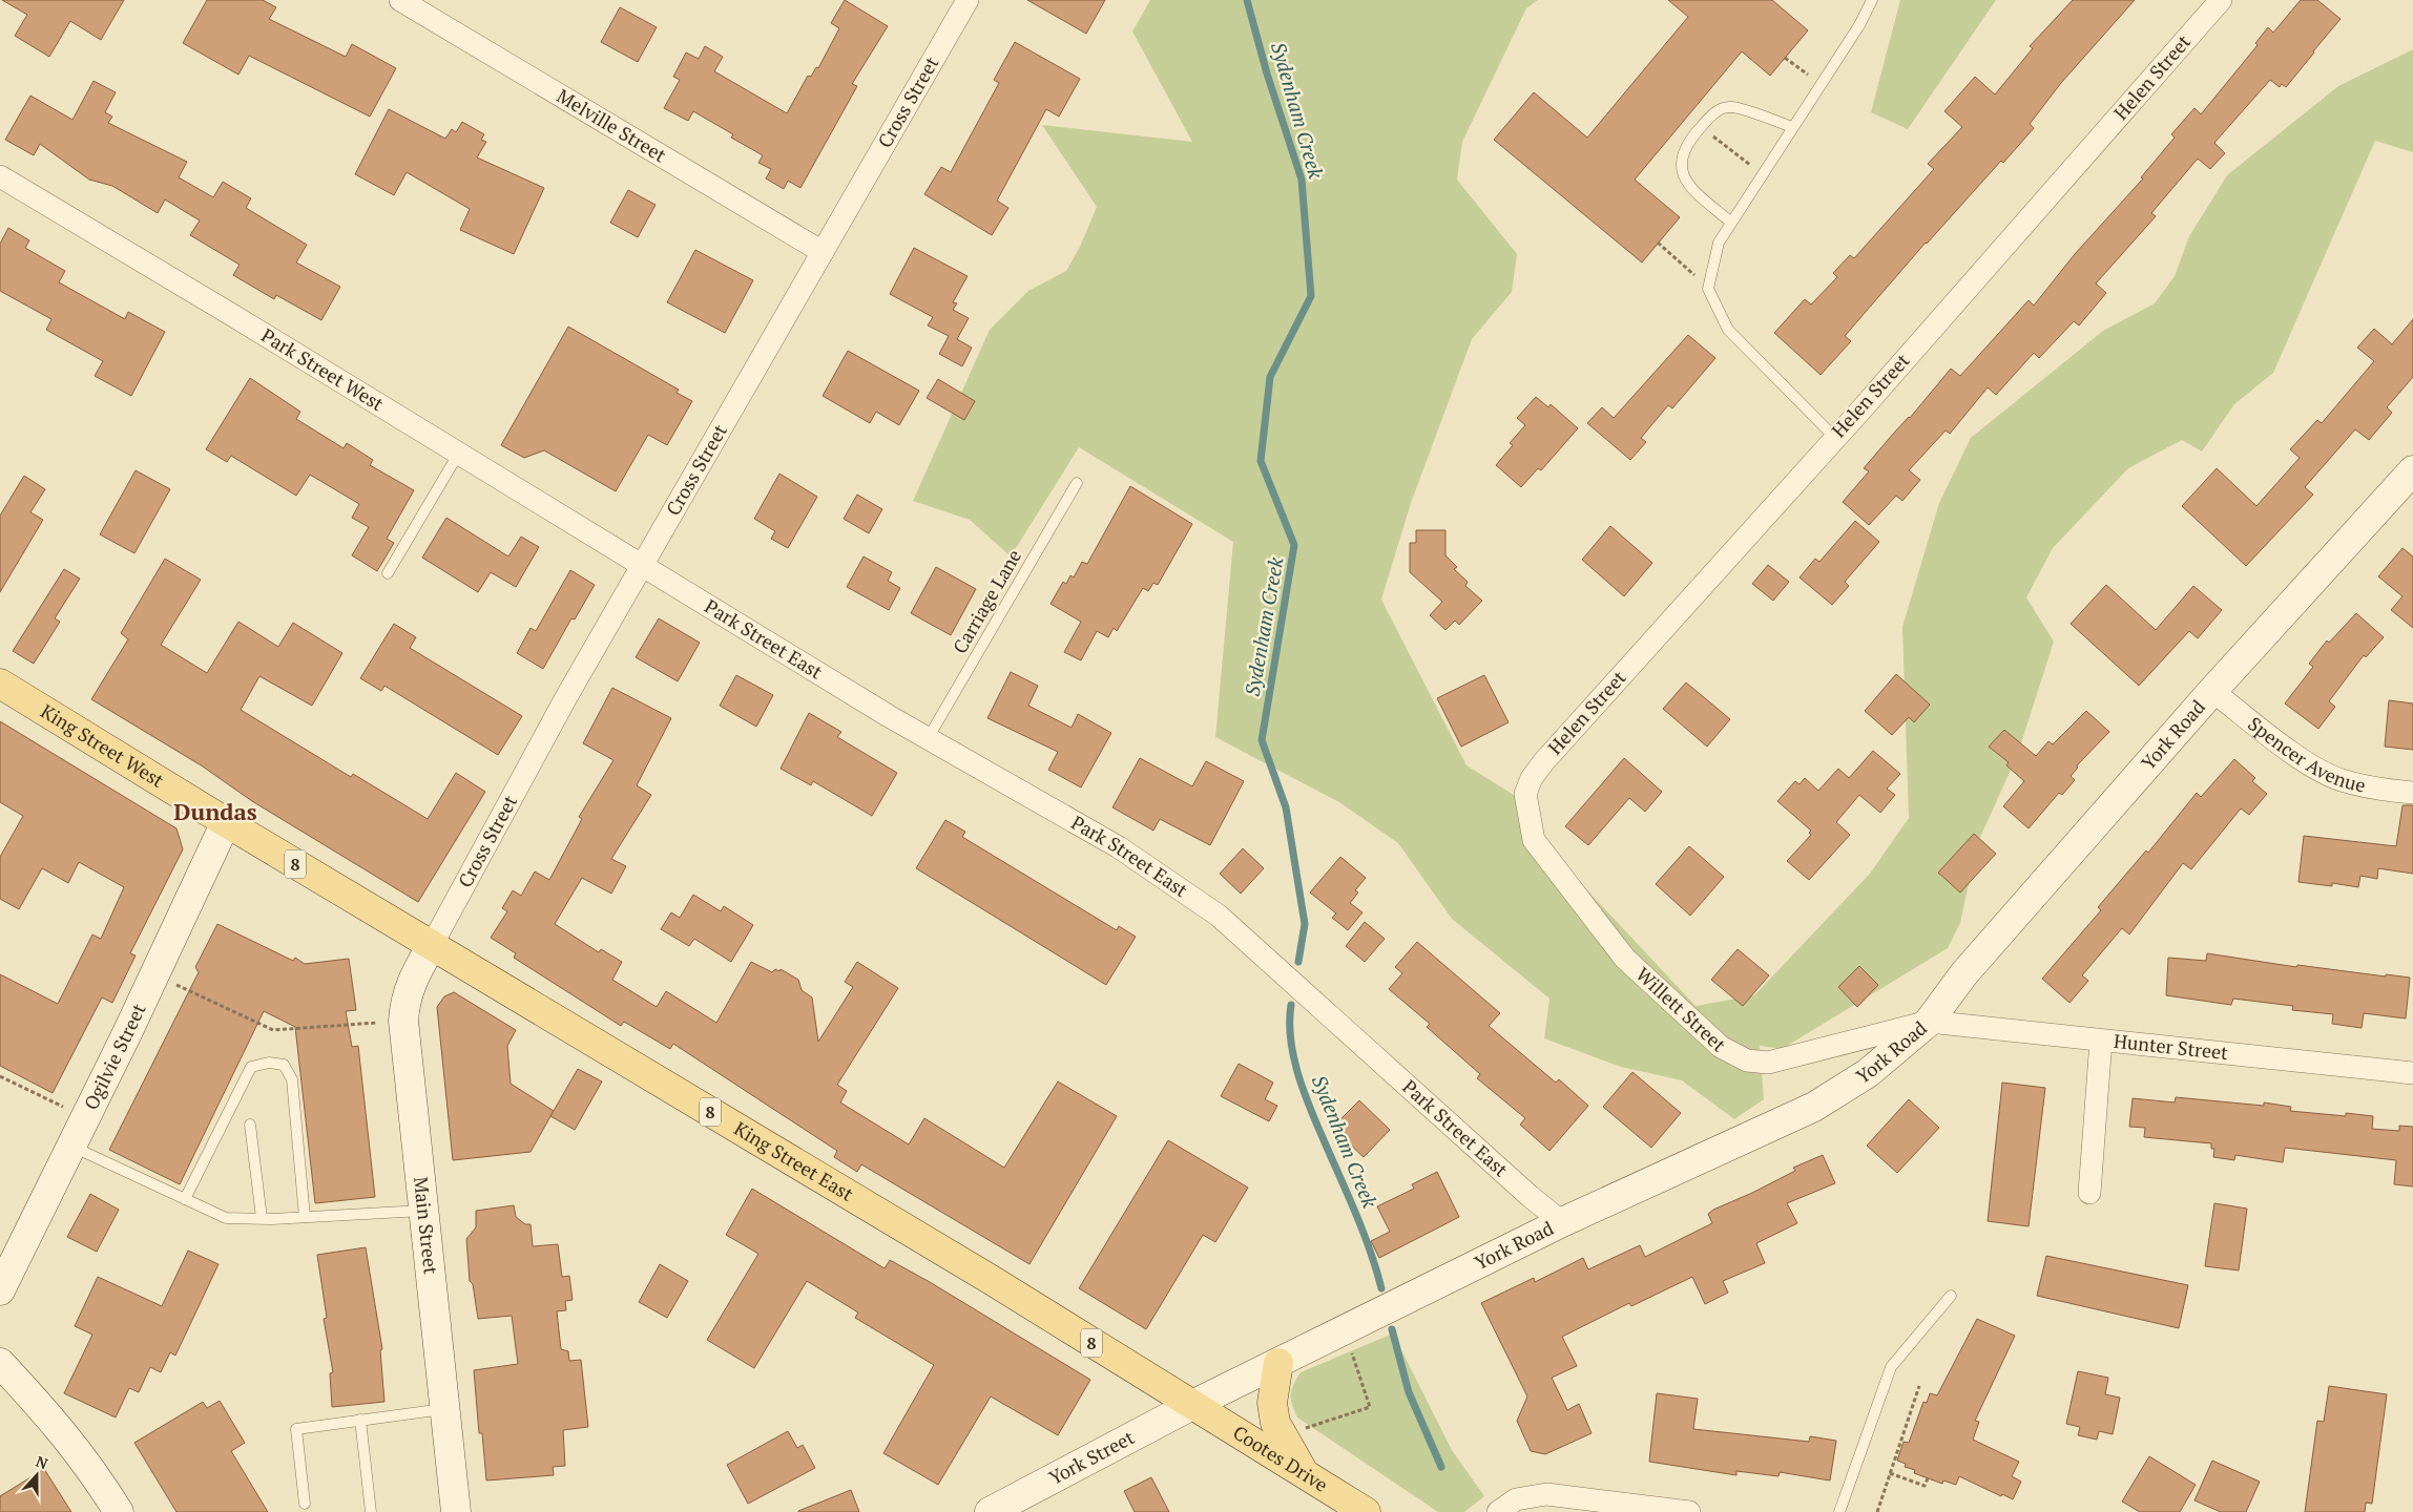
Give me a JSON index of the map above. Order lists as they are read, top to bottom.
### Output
{
  "streets": {
    "main road": [
      "King Street West",
      "8",
      "King Street East",
      "Cootes Drive"
    ],
    "street": [
      "Helen Street",
      "Cross Street",
      "Melville Street",
      "Park Street West",
      "Park Street East",
      "York Road",
      "Spencer Avenue",
      "Willett Street",
      "Hunter Street",
      "Ogilvie Street",
      "Main Street",
      "York Street"
    ],
    "lane": ["Carriage Lane"]
  },
  "crossings": [
    ["Helen Street", "Willett Street"],
    ["Cross Street", "Melville Street"],
    ["Cross Street", "Park Street West"],
    ["Cross Street", "Park Street East"],
    ["Cross Street", "King Street East"],
    ["Cross Street", "Main Street"],
    ["Park Street West", "Park Street East"],
    ["Carriage Lane", "Park Street East"],
    ["Park Street East", "York Road"],
    ["York Road", "Spencer Avenue"],
    ["York Road", "Willett Street"],
    ["York Road", "Hunter Street"],
    ["York Road", "King Street East"],
    ["York Road", "York Street"],
    ["York Road", "Cootes Drive"],
    ["King Street West", "Ogilvie Street"],
    ["King Street West", "King Street East"],
    ["Willett Street", "Hunter Street"],
    ["King Street East", "Main Street"],
    ["King Street East", "York Street"],
    ["King Street East", "Cootes Drive"],
    ["York Street", "Cootes Drive"]
  ],
  "districts": ["Dundas"],
  "water": ["Sydenham Creek"],
  "north": "top"
}
